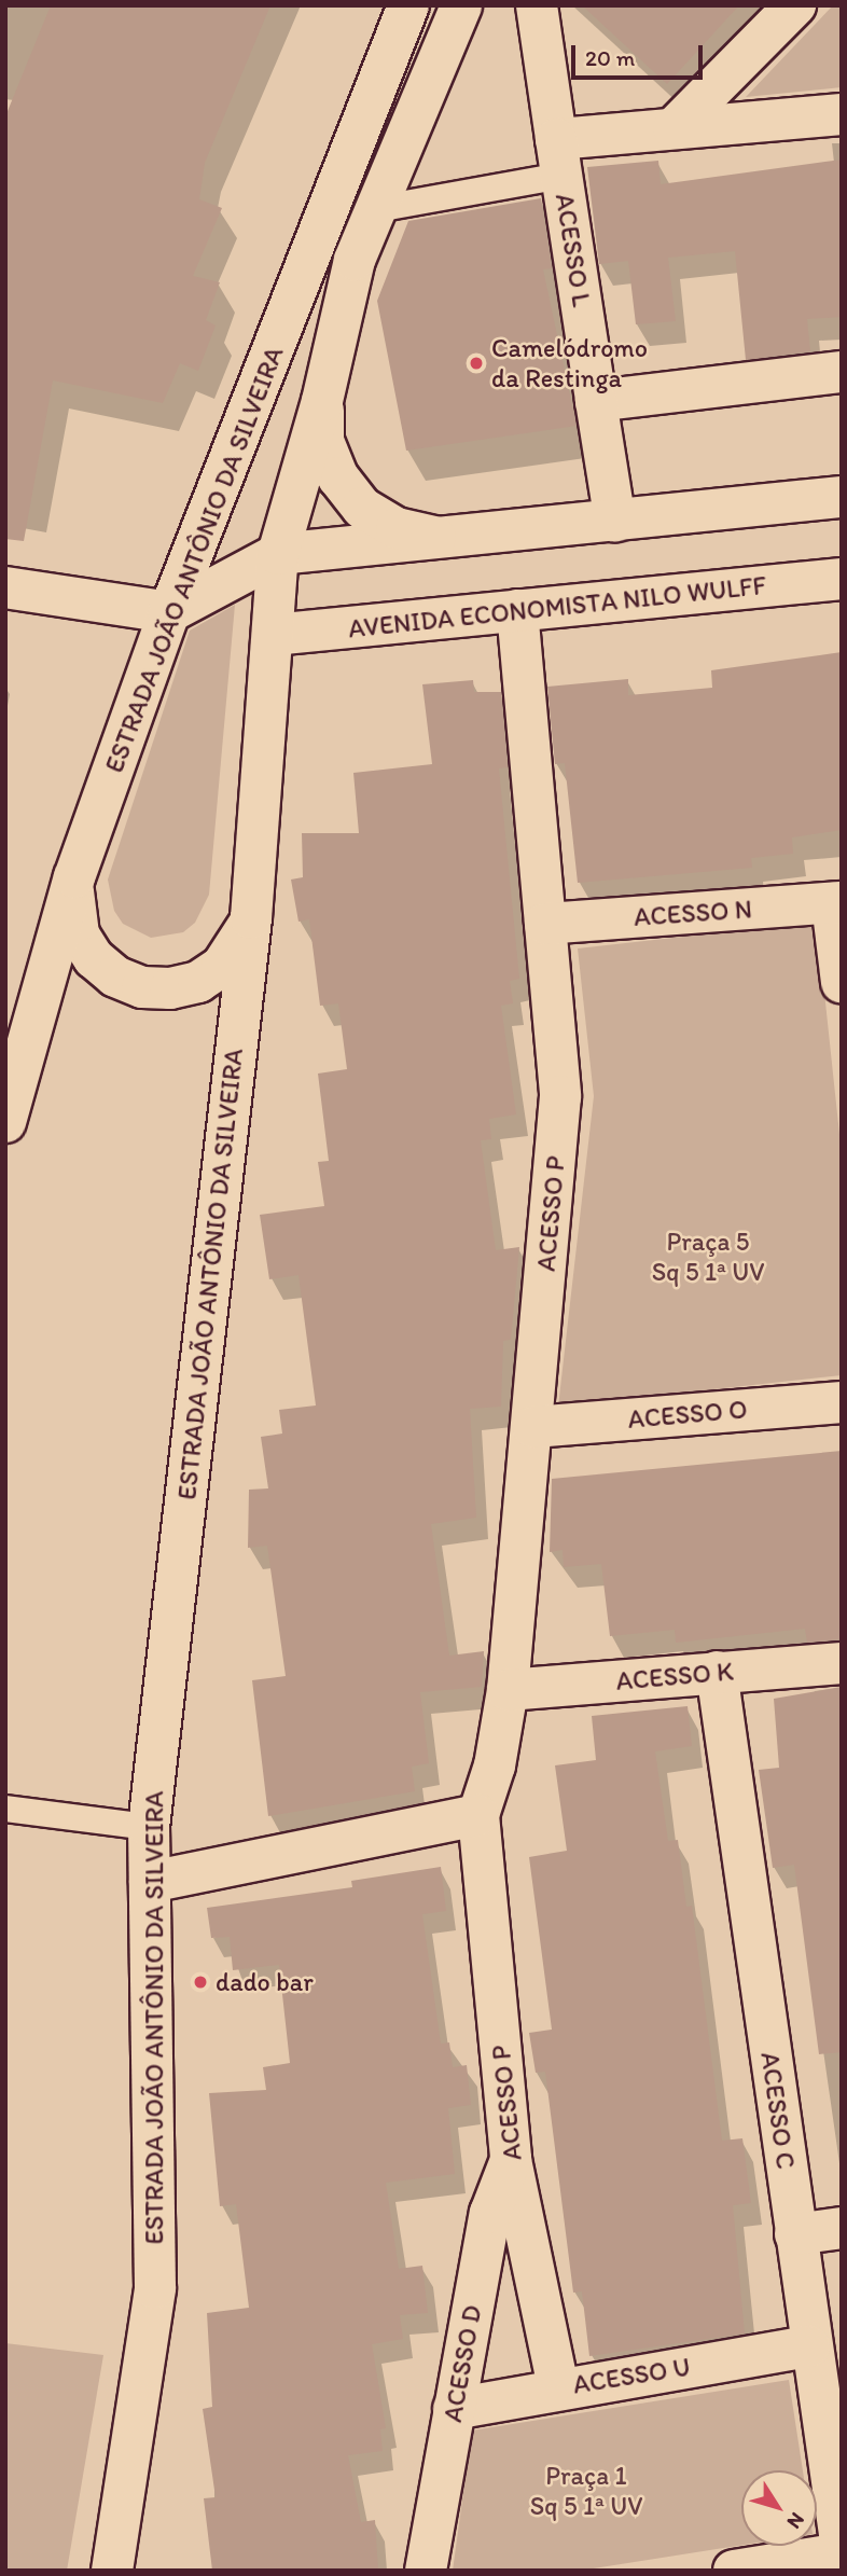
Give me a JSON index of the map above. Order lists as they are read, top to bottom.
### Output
{
  "streets": {
    "street": [
      "ACESSO L",
      "ESTRADA JOÃO ANTÔNIO DA SILVEIRA",
      "AVENIDA ECONOMISTA NILO WULFF",
      "ACESSO N",
      "ACESSO P",
      "ACESSO O",
      "ACESSO K",
      "ACESSO C",
      "ACESSO D",
      "ACESSO U"
    ]
  },
  "crossings": [
    ["ESTRADA JOÃO ANTÔNIO DA SILVEIRA", "AVENIDA ECONOMISTA NILO WULFF"],
    ["AVENIDA ECONOMISTA NILO WULFF", "ACESSO P"],
    ["ACESSO N", "ACESSO P"],
    ["ACESSO P", "ACESSO O"],
    ["ACESSO P", "ACESSO K"],
    ["ACESSO P", "ACESSO D"],
    ["ACESSO P", "ACESSO U"],
    ["ACESSO K", "ACESSO C"],
    ["ACESSO C", "ACESSO U"],
    ["ACESSO D", "ACESSO U"]
  ],
  "parks": ["Praça 5 Sq 5 1ª UV", "Praça 1 Sq 5 1ª UV"],
  "places": ["Camelódromo da Restinga", "dado bar"],
  "scale_bar": "20 m",
  "north": "bottom right"
}
